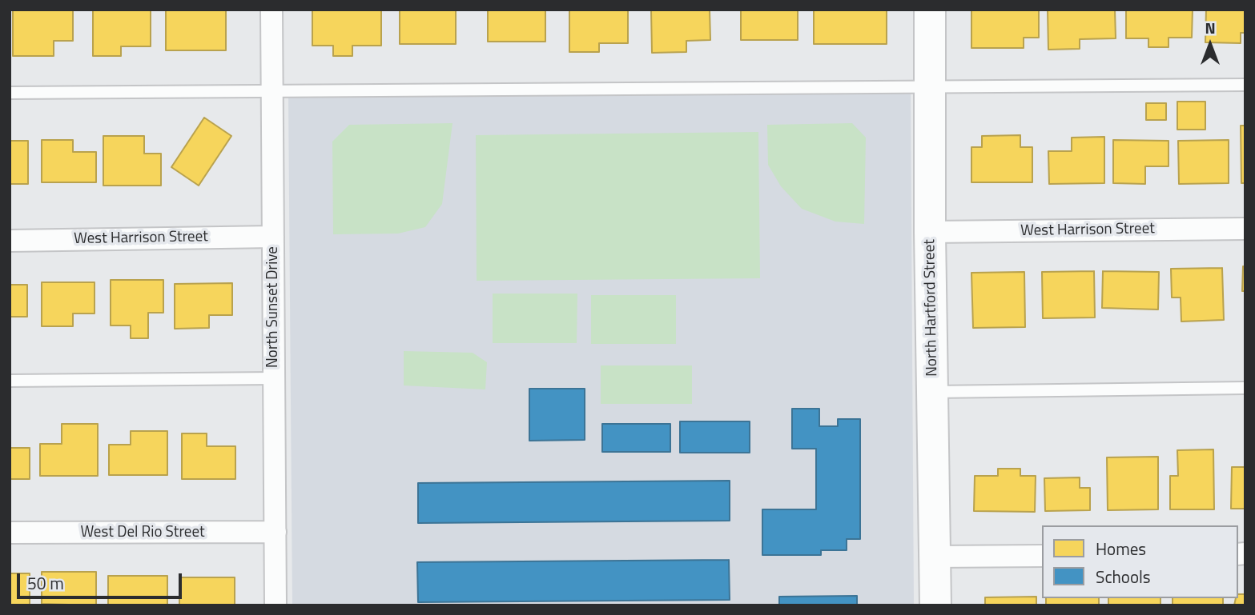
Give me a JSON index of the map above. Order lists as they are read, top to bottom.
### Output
{
  "streets": {
    "street": [
      "West Harrison Street",
      "North Sunset Drive",
      "North Hartford Street",
      "West Del Rio Street"
    ]
  },
  "crossings": [
    ["West Harrison Street", "North Sunset Drive"],
    ["West Harrison Street", "North Hartford Street"],
    ["North Sunset Drive", "West Del Rio Street"]
  ],
  "legend": ["Homes", "Schools"],
  "scale_bar": "50 m",
  "north": "top"
}
